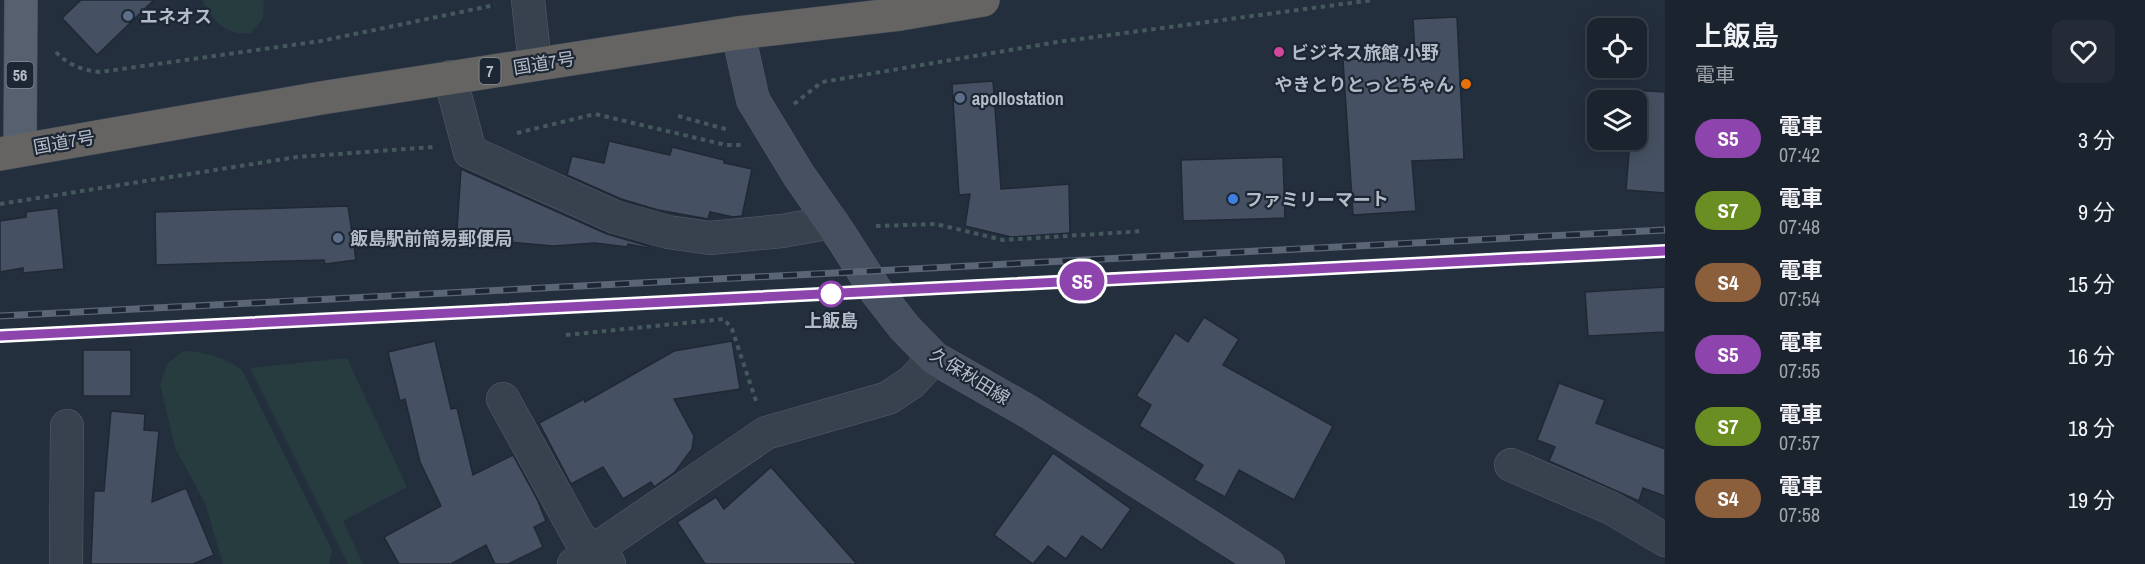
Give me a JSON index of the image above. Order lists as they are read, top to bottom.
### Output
{
  "streets": {
    "highway": ["国道7号", "7"],
    "main road": ["56", "久保秋田線"]
  },
  "crossings": [
    ["国道7号", "56"],
    ["国道7号", "久保秋田線"]
  ],
  "places": [
    "エネオス",
    "ビジネス旅館 小野",
    "やきとりとっとちゃん",
    "apollostation",
    "ファミリーマート",
    "飯島駅前簡易郵便局",
    "上飯島"
  ],
  "page": {
    "on_map": "S5",
    "heading": ["上飯島", "電車"],
    "list": [
      {
        "mark": "S5",
        "name": "電車",
        "note": "07:42",
        "value": "3 分"
      },
      {
        "mark": "S7",
        "name": "電車",
        "note": "07:48",
        "value": "9 分"
      },
      {
        "mark": "S4",
        "name": "電車",
        "note": "07:54",
        "value": "15 分"
      },
      {
        "mark": "S5",
        "name": "電車",
        "note": "07:55",
        "value": "16 分"
      },
      {
        "mark": "S7",
        "name": "電車",
        "note": "07:57",
        "value": "18 分"
      },
      {
        "mark": "S4",
        "name": "電車",
        "note": "07:58",
        "value": "19 分"
      }
    ]
  }
}
